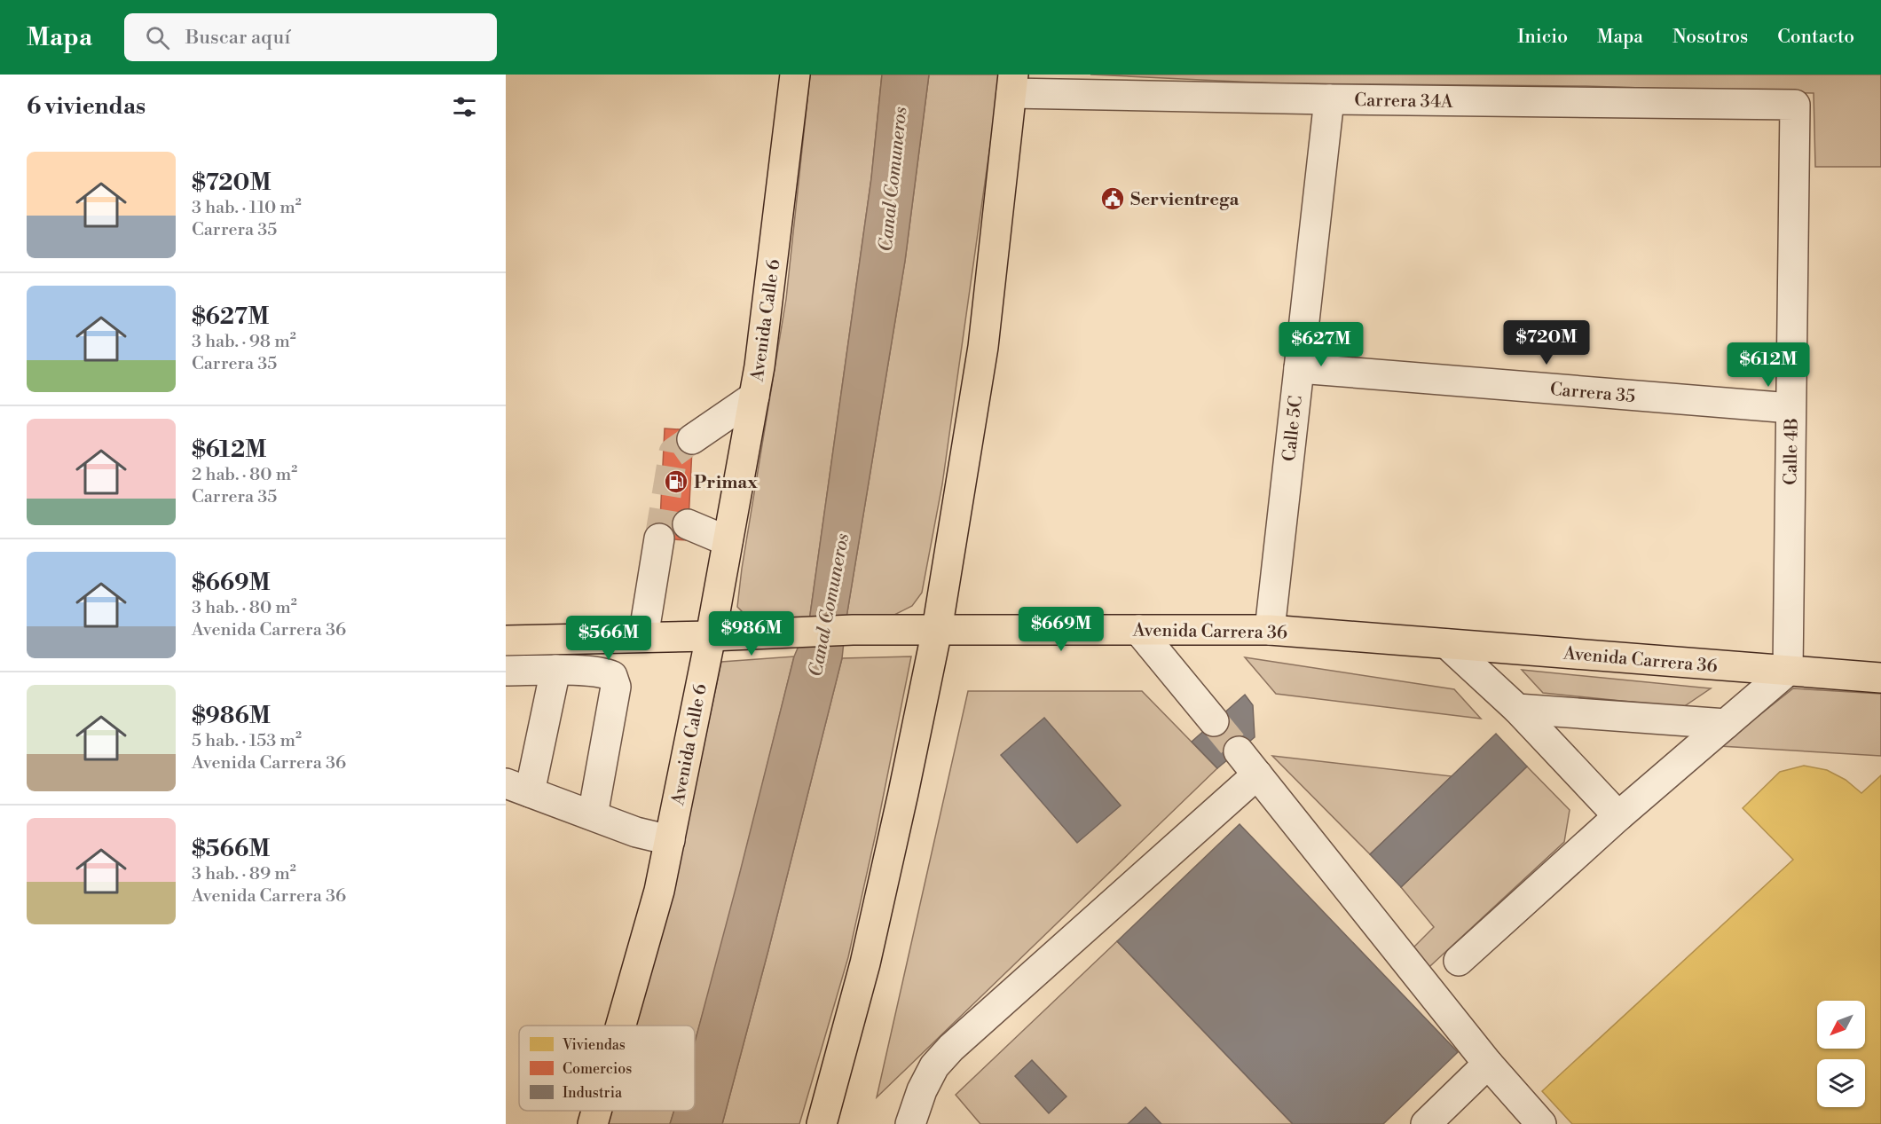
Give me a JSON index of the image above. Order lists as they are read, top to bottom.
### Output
{
  "streets": {
    "main road": ["Avenida Calle 6", "Avenida Carrera 36"],
    "street": [
      "Carrera 34A",
      "Carrera 35",
      "Calle 5C",
      "Calle 4B"
    ]
  },
  "crossings": [
    ["Carrera 34A", "Calle 5C"],
    ["Carrera 34A", "Calle 4B"],
    ["Avenida Calle 6", "Avenida Carrera 36"],
    ["Carrera 35", "Calle 5C"],
    ["Carrera 35", "Calle 4B"],
    ["Calle 5C", "Avenida Carrera 36"],
    ["Calle 4B", "Avenida Carrera 36"]
  ],
  "water": ["Canal Comuneros"],
  "places": {
    "public building": ["Servientrega"],
    "fuel station": ["Primax"]
  },
  "legend": ["Viviendas", "Comercios", "Industria"],
  "north": "bottom left",
  "page": {
    "header": "Mapa",
    "search": "Buscar aquí",
    "nav": [
      "Inicio",
      "Mapa",
      "Nosotros",
      "Contacto"
    ],
    "heading": "6 viviendas",
    "list": [
      {
        "name": "$720M",
        "note": "3 hab. · 110 m² · Carrera 35"
      },
      {
        "name": "$627M",
        "note": "3 hab. · 98 m² · Carrera 35"
      },
      {
        "name": "$612M",
        "note": "2 hab. · 80 m² · Carrera 35"
      },
      {
        "name": "$669M",
        "note": "3 hab. · 80 m² · Avenida Carrera 36"
      },
      {
        "name": "$986M",
        "note": "5 hab. · 153 m² · Avenida Carrera 36"
      },
      {
        "name": "$566M",
        "note": "3 hab. · 89 m² · Avenida Carrera 36"
      }
    ],
    "price": [
      "$720M",
      "$627M",
      "$612M",
      "$669M",
      "$986M",
      "$566M"
    ]
  }
}
